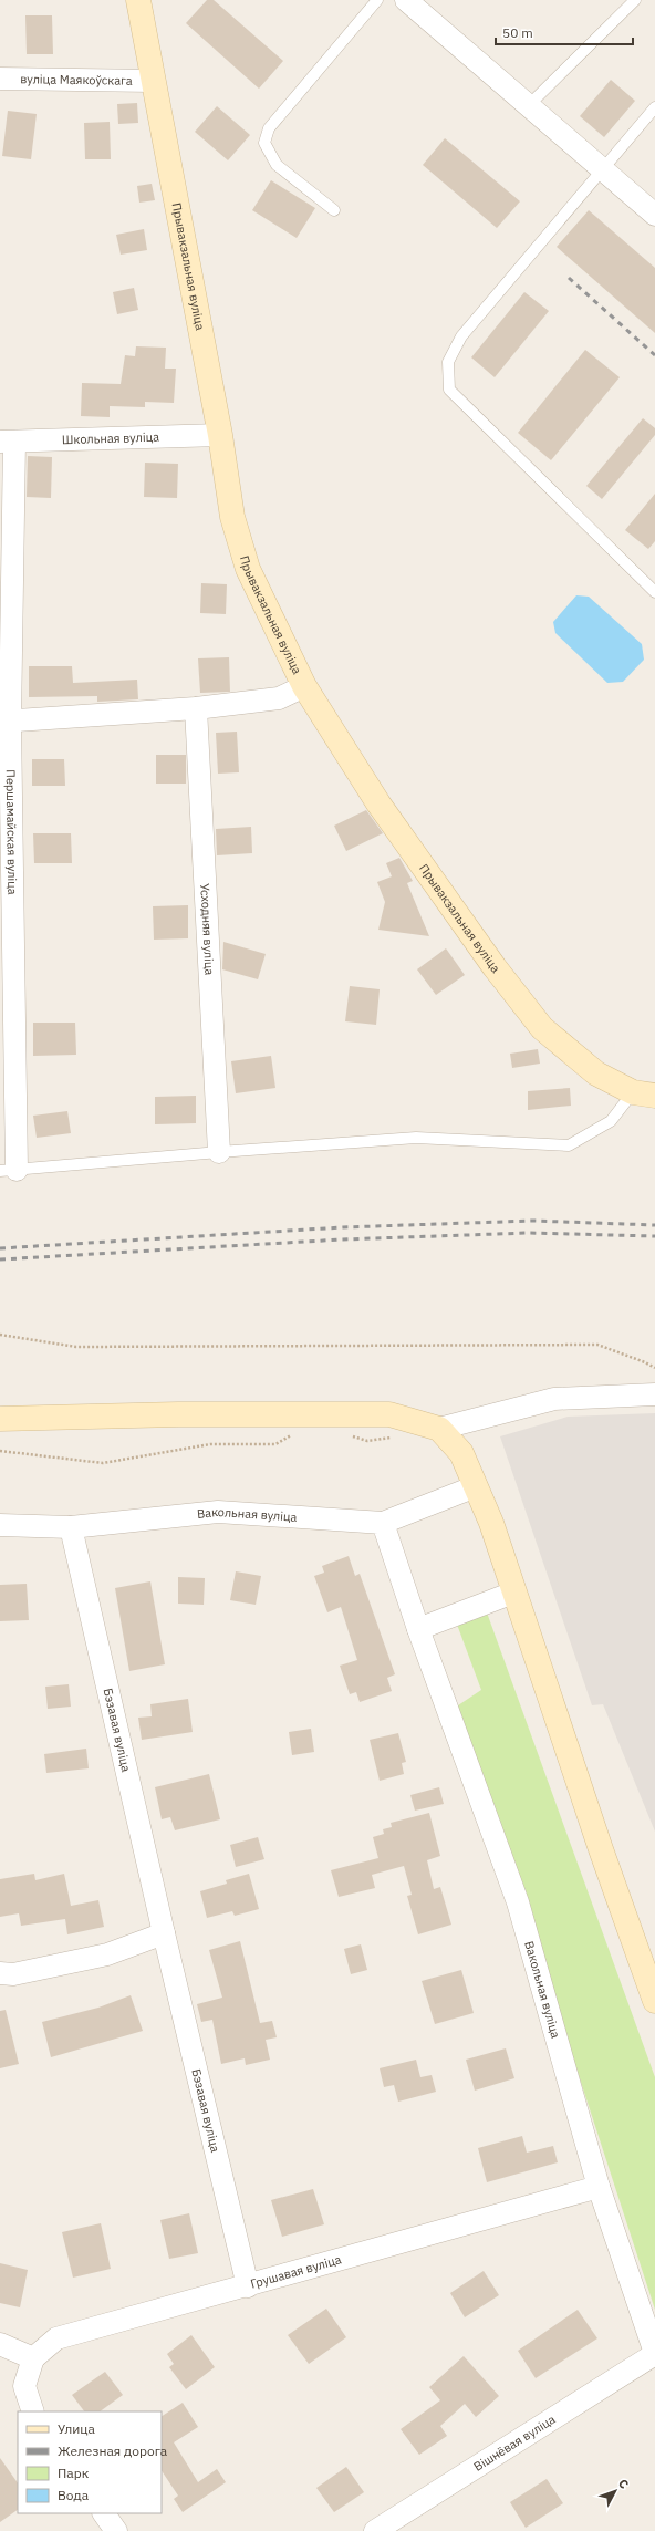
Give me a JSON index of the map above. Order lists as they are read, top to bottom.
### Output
{
  "streets": {
    "street": [
      "вуліца Маякоўскага",
      "Прывакзальная вуліца",
      "Школьная вуліца",
      "Першамайская вуліца",
      "Усходняя вуліца",
      "Вакольная вуліца",
      "Бэзавая вуліца",
      "Грушавая вуліца",
      "Вішнёвая вуліца"
    ]
  },
  "crossings": [
    ["вуліца Маякоўскага", "Прывакзальная вуліца"],
    ["Прывакзальная вуліца", "Школьная вуліца"],
    ["Школьная вуліца", "Першамайская вуліца"],
    ["Вакольная вуліца", "Бэзавая вуліца"],
    ["Вакольная вуліца", "Грушавая вуліца"],
    ["Вакольная вуліца", "Вішнёвая вуліца"],
    ["Бэзавая вуліца", "Грушавая вуліца"]
  ],
  "legend": [
    "Улица",
    "Железная дорога",
    "Парк",
    "Вода"
  ],
  "scale_bar": "50 m",
  "north": "top right"
}
